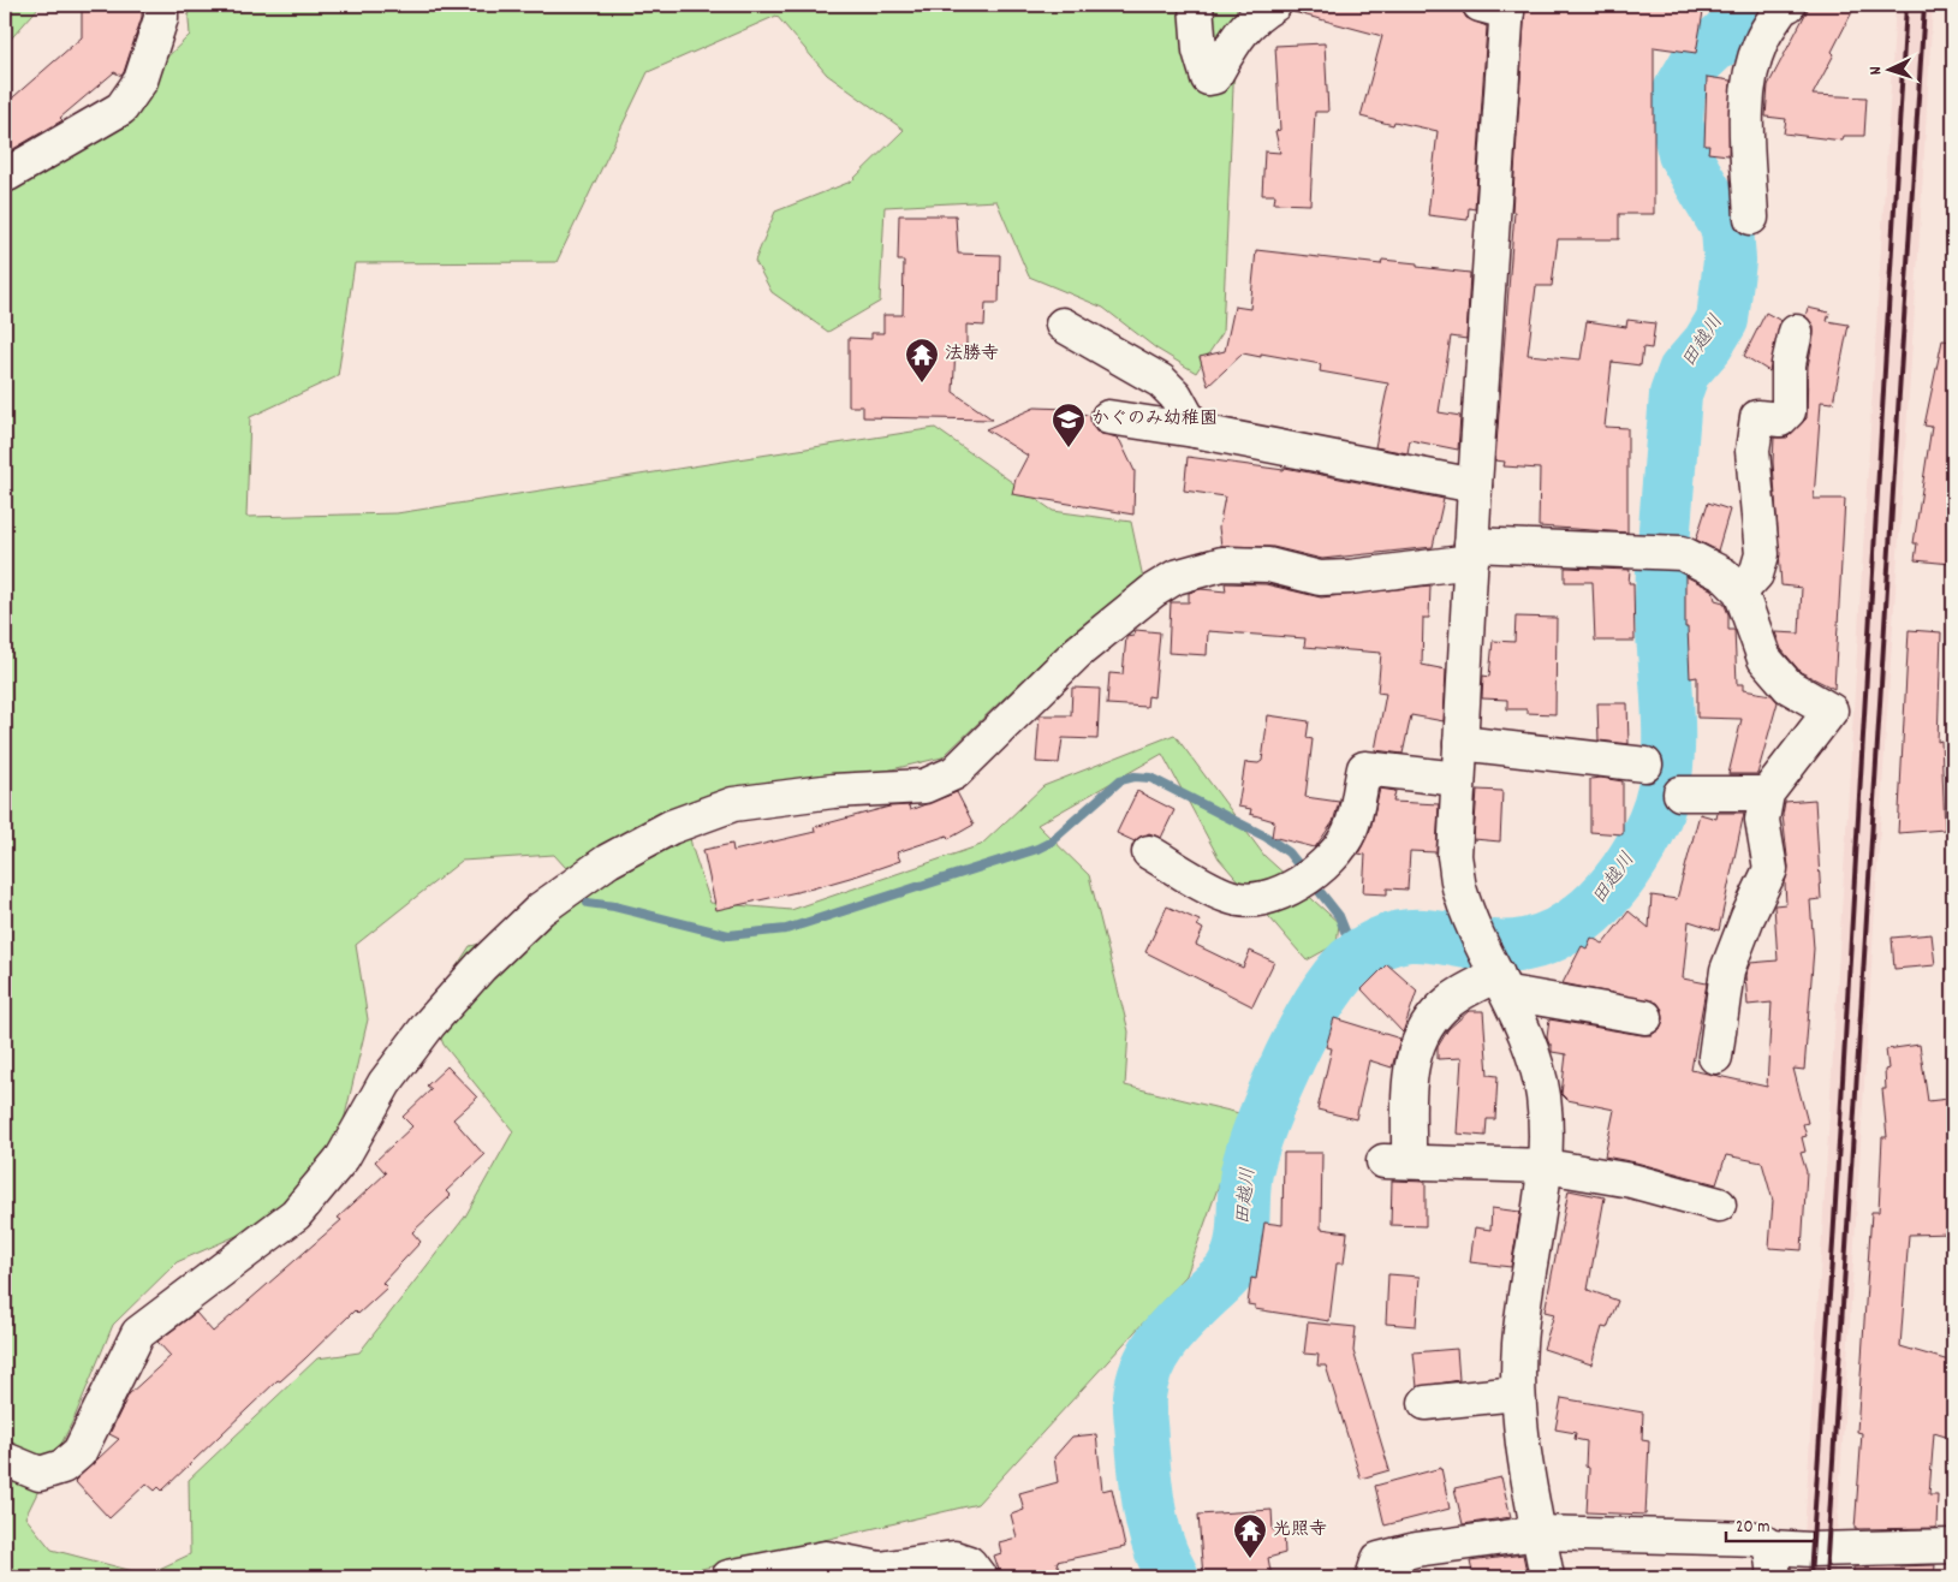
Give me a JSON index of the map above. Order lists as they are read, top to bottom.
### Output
{
  "water": ["田越川"],
  "places": {
    "temple": ["法勝寺", "光照寺"],
    "school or university": ["かぐのみ幼稚園"]
  },
  "scale_bar": "20 m",
  "north": "left"
}
